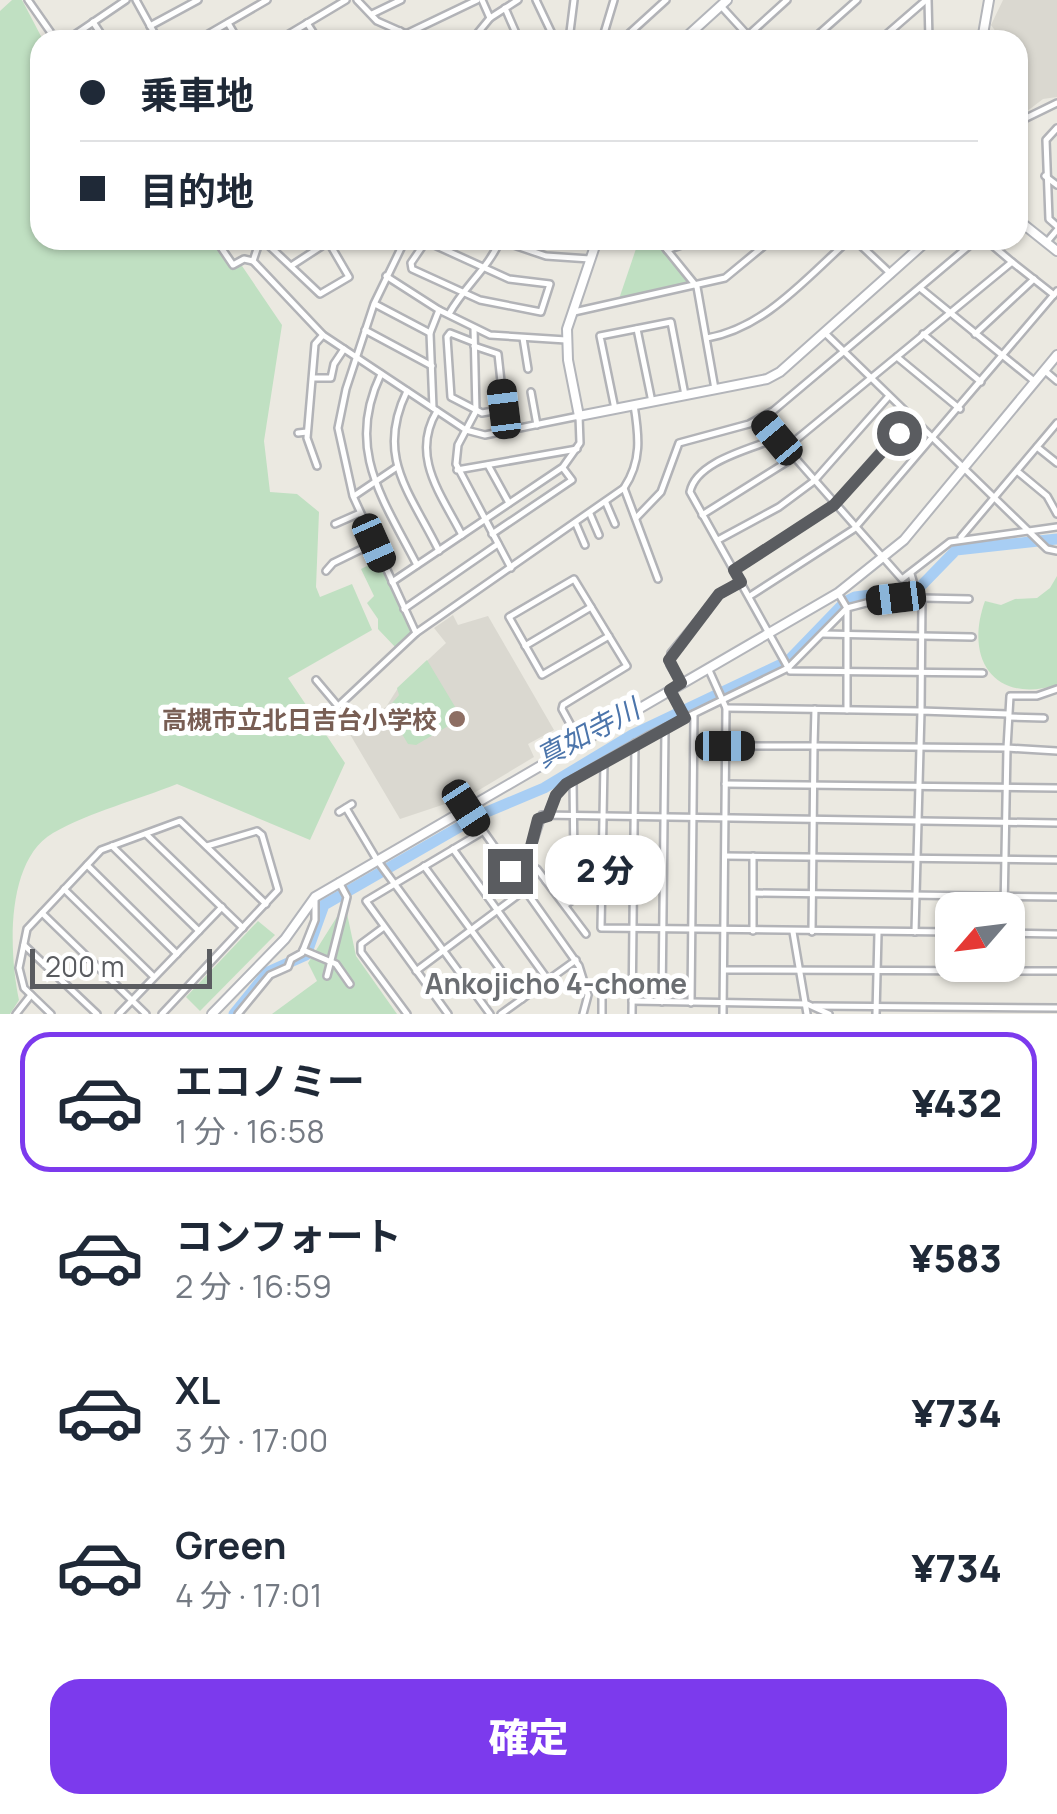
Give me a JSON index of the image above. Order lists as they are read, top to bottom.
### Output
{
  "districts": ["Ankojicho 4-chome"],
  "water": ["真如寺川"],
  "places": ["高槻市立北日吉台小学校"],
  "scale_bar": "200 m",
  "north": "bottom left",
  "page": {
    "banner": ["乗車地", "目的地"],
    "bubble": "2 分",
    "scale": "200 m",
    "list": [
      {
        "name": "エコノミー",
        "note": "1 分 · 16:58",
        "value": "¥432"
      },
      {
        "name": "コンフォート",
        "note": "2 分 · 16:59",
        "value": "¥583"
      },
      {
        "name": "XL",
        "note": "3 分 · 17:00",
        "value": "¥734"
      },
      {
        "name": "Green",
        "note": "4 分 · 17:01",
        "value": "¥734"
      }
    ],
    "buttons": "確定"
  }
}
